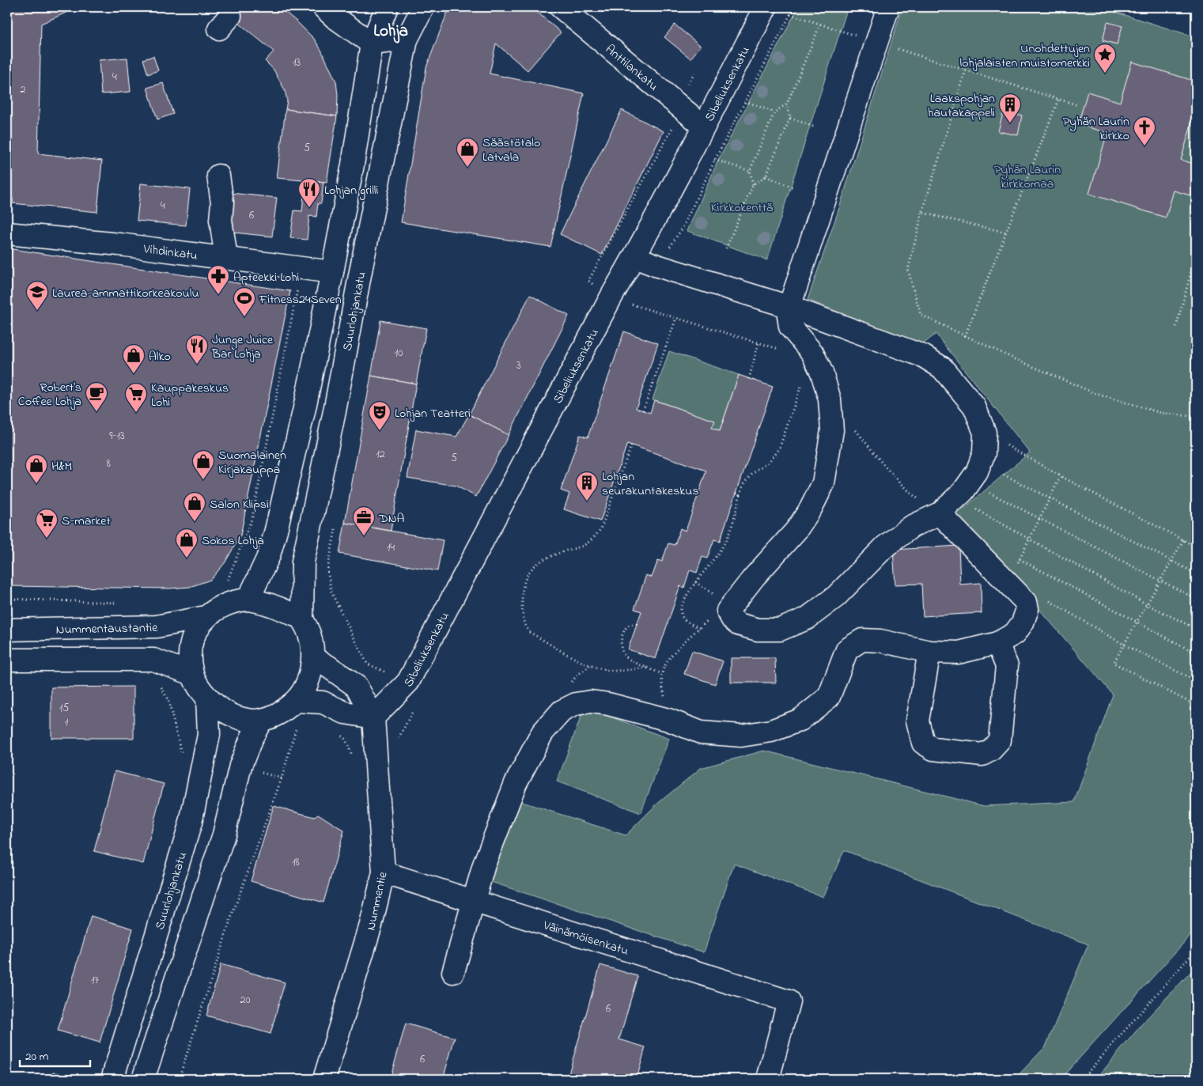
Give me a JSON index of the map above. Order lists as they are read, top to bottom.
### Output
{
  "streets": {
    "main road": [
      "Anttilankatu",
      "Sibeliuksenkatu",
      "Vihdinkatu",
      "Suurlohjankatu",
      "Nummentaustantie",
      "Nummentie",
      "Väinämöisenkatu"
    ]
  },
  "crossings": [
    ["Anttilankatu", "Sibeliuksenkatu"],
    ["Sibeliuksenkatu", "Nummentie"],
    ["Suurlohjankatu", "Nummentaustantie"],
    ["Suurlohjankatu", "Nummentie"],
    ["Nummentaustantie", "Nummentie"],
    ["Nummentie", "Väinämöisenkatu"]
  ],
  "districts": ["Lohja"],
  "parks": ["Pyhän Laurin kirkkomaa", "Kirkkokenttä"],
  "places": {
    "place": ["Unohdettujen lohjalaisten muistomerkki"],
    "building": ["Laakspohjan hautakappeli", "Lohjan seurakuntakeskus"],
    "church": ["Pyhän Laurin kirkko"],
    "shop": [
      "Säästötalo Latvala",
      "Alko",
      "Suomalainen Kirjakauppa",
      "H&M",
      "Salon Klipsi",
      "Sokos Lohja"
    ],
    "restaurant": ["Lohjan grilli", "Junge Juice Bar Lohja"],
    "pharmacy": ["Apteekki Lohi"],
    "school or university": ["Laurea-ammattikorkeakoulu"],
    "sports": ["Fitness24Seven"],
    "cafe": ["Robert's Coffee Lohja"],
    "supermarket": ["Kauppakeskus Lohi", "S-market"],
    "theatre": ["Lohjan Teatteri"],
    "office": ["DNA"]
  },
  "house_numbers": [
    "13",
    "4",
    "2",
    "5",
    "4",
    "6",
    "10",
    "3",
    "9-13",
    "12",
    "5",
    "8",
    "14",
    "15",
    "1",
    "18",
    "17",
    "20",
    "6",
    "6"
  ],
  "scale_bar": "20 m"
}
